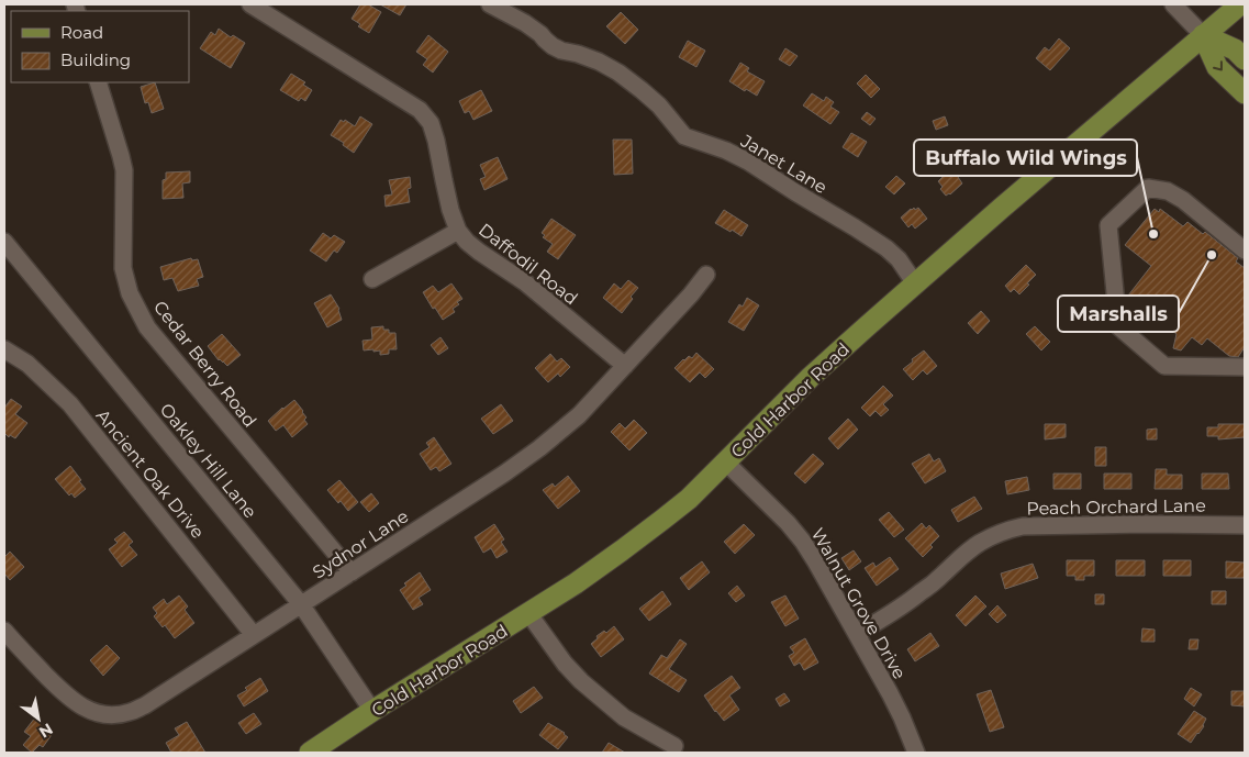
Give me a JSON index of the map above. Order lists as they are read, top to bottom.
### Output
{
  "streets": {
    "main road": ["Cold Harbor Road"],
    "street": [
      "Janet Lane",
      "Daffodil Road",
      "Cedar Berry Road",
      "Oakley Hill Lane",
      "Ancient Oak Drive",
      "Peach Orchard Lane",
      "Sydnor Lane",
      "Walnut Grove Drive"
    ]
  },
  "crossings": [
    ["Janet Lane", "Cold Harbor Road"],
    ["Daffodil Road", "Sydnor Lane"],
    ["Cedar Berry Road", "Sydnor Lane"],
    ["Cold Harbor Road", "Oakley Hill Lane"],
    ["Cold Harbor Road", "Walnut Grove Drive"],
    ["Oakley Hill Lane", "Sydnor Lane"],
    ["Ancient Oak Drive", "Sydnor Lane"],
    ["Peach Orchard Lane", "Walnut Grove Drive"]
  ],
  "places": ["Buffalo Wild Wings", "Marshalls"],
  "legend": ["Road", "Building"],
  "north": "bottom right"
}
